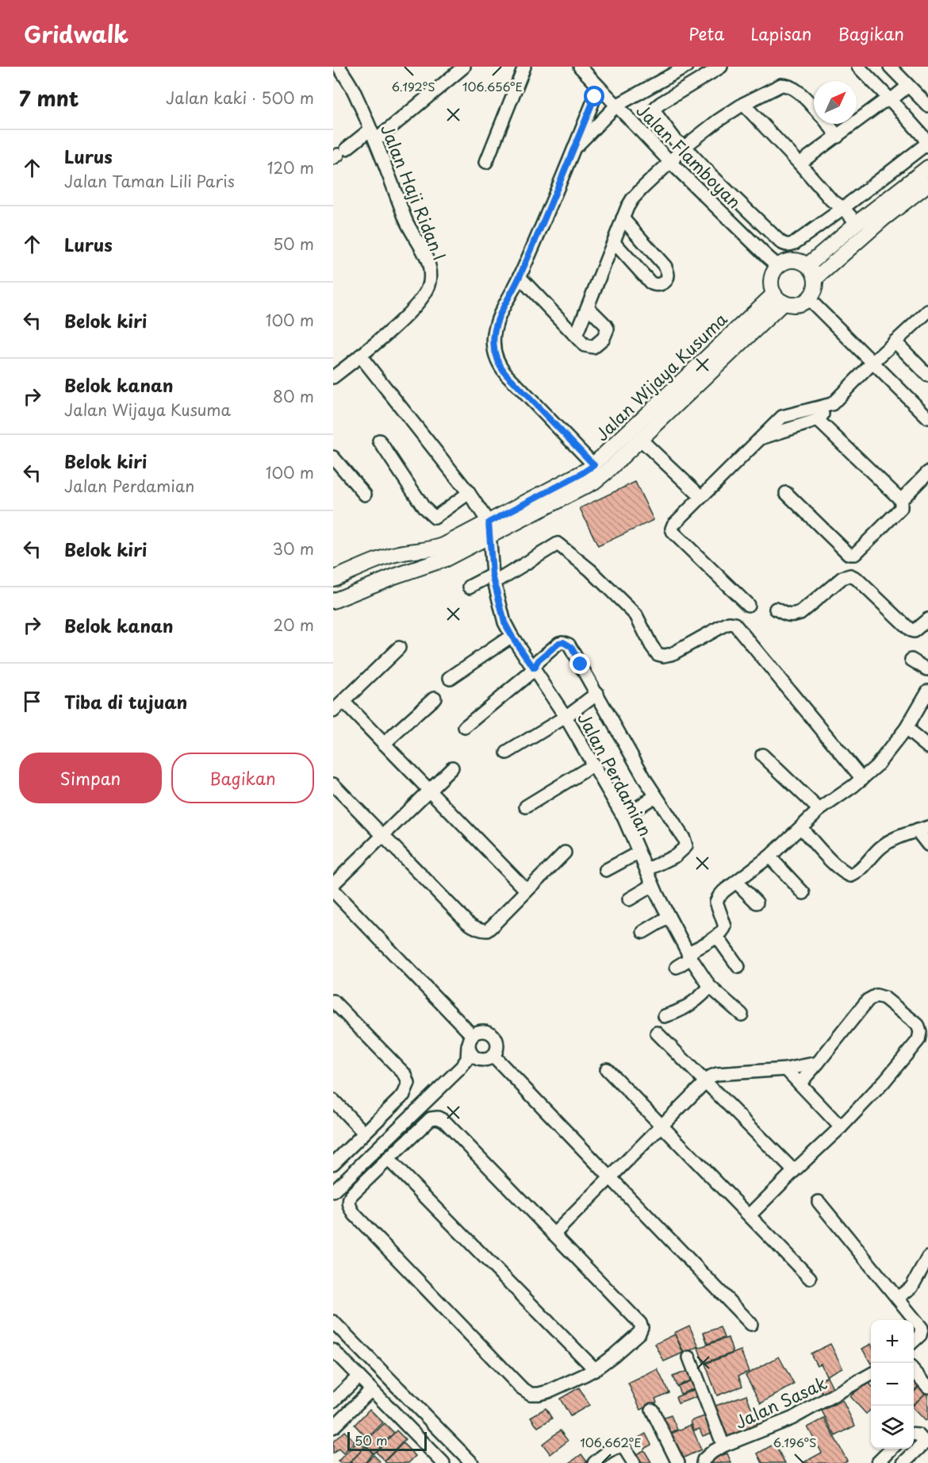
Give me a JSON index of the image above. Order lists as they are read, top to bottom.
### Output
{
  "streets": {
    "street": [
      "Jalan Flamboyan",
      "Jalan Haji Ridan I",
      "Jalan Wijaya Kusuma",
      "Jalan Perdamian",
      "Jalan Sasak"
    ]
  },
  "crossings": [
    ["Jalan Flamboyan", "Jalan Wijaya Kusuma"],
    ["Jalan Wijaya Kusuma", "Jalan Perdamian"]
  ],
  "scale_bar": "50 m",
  "north": "top right",
  "page": {
    "header": "Gridwalk",
    "nav": ["Peta", "Lapisan", "Bagikan"],
    "heading": ["7 mnt", "Jalan kaki · 500 m"],
    "list": [
      ["Lurus", "Jalan Taman Lili Paris", "120 m"],
      ["Lurus", "50 m"],
      ["Belok kiri", "100 m"],
      ["Belok kanan", "Jalan Wijaya Kusuma", "80 m"],
      ["Belok kiri", "Jalan Perdamian", "100 m"],
      ["Belok kiri", "30 m"],
      ["Belok kanan", "20 m"],
      "Tiba di tujuan"
    ],
    "buttons": ["Simpan", "Bagikan"],
    "map_buttons": ["+", "−"],
    "scale": "50 m"
  },
  "coordinates": [
    "6.192°S",
    "106.656°E",
    "106.662°E",
    "6.196°S"
  ]
}
